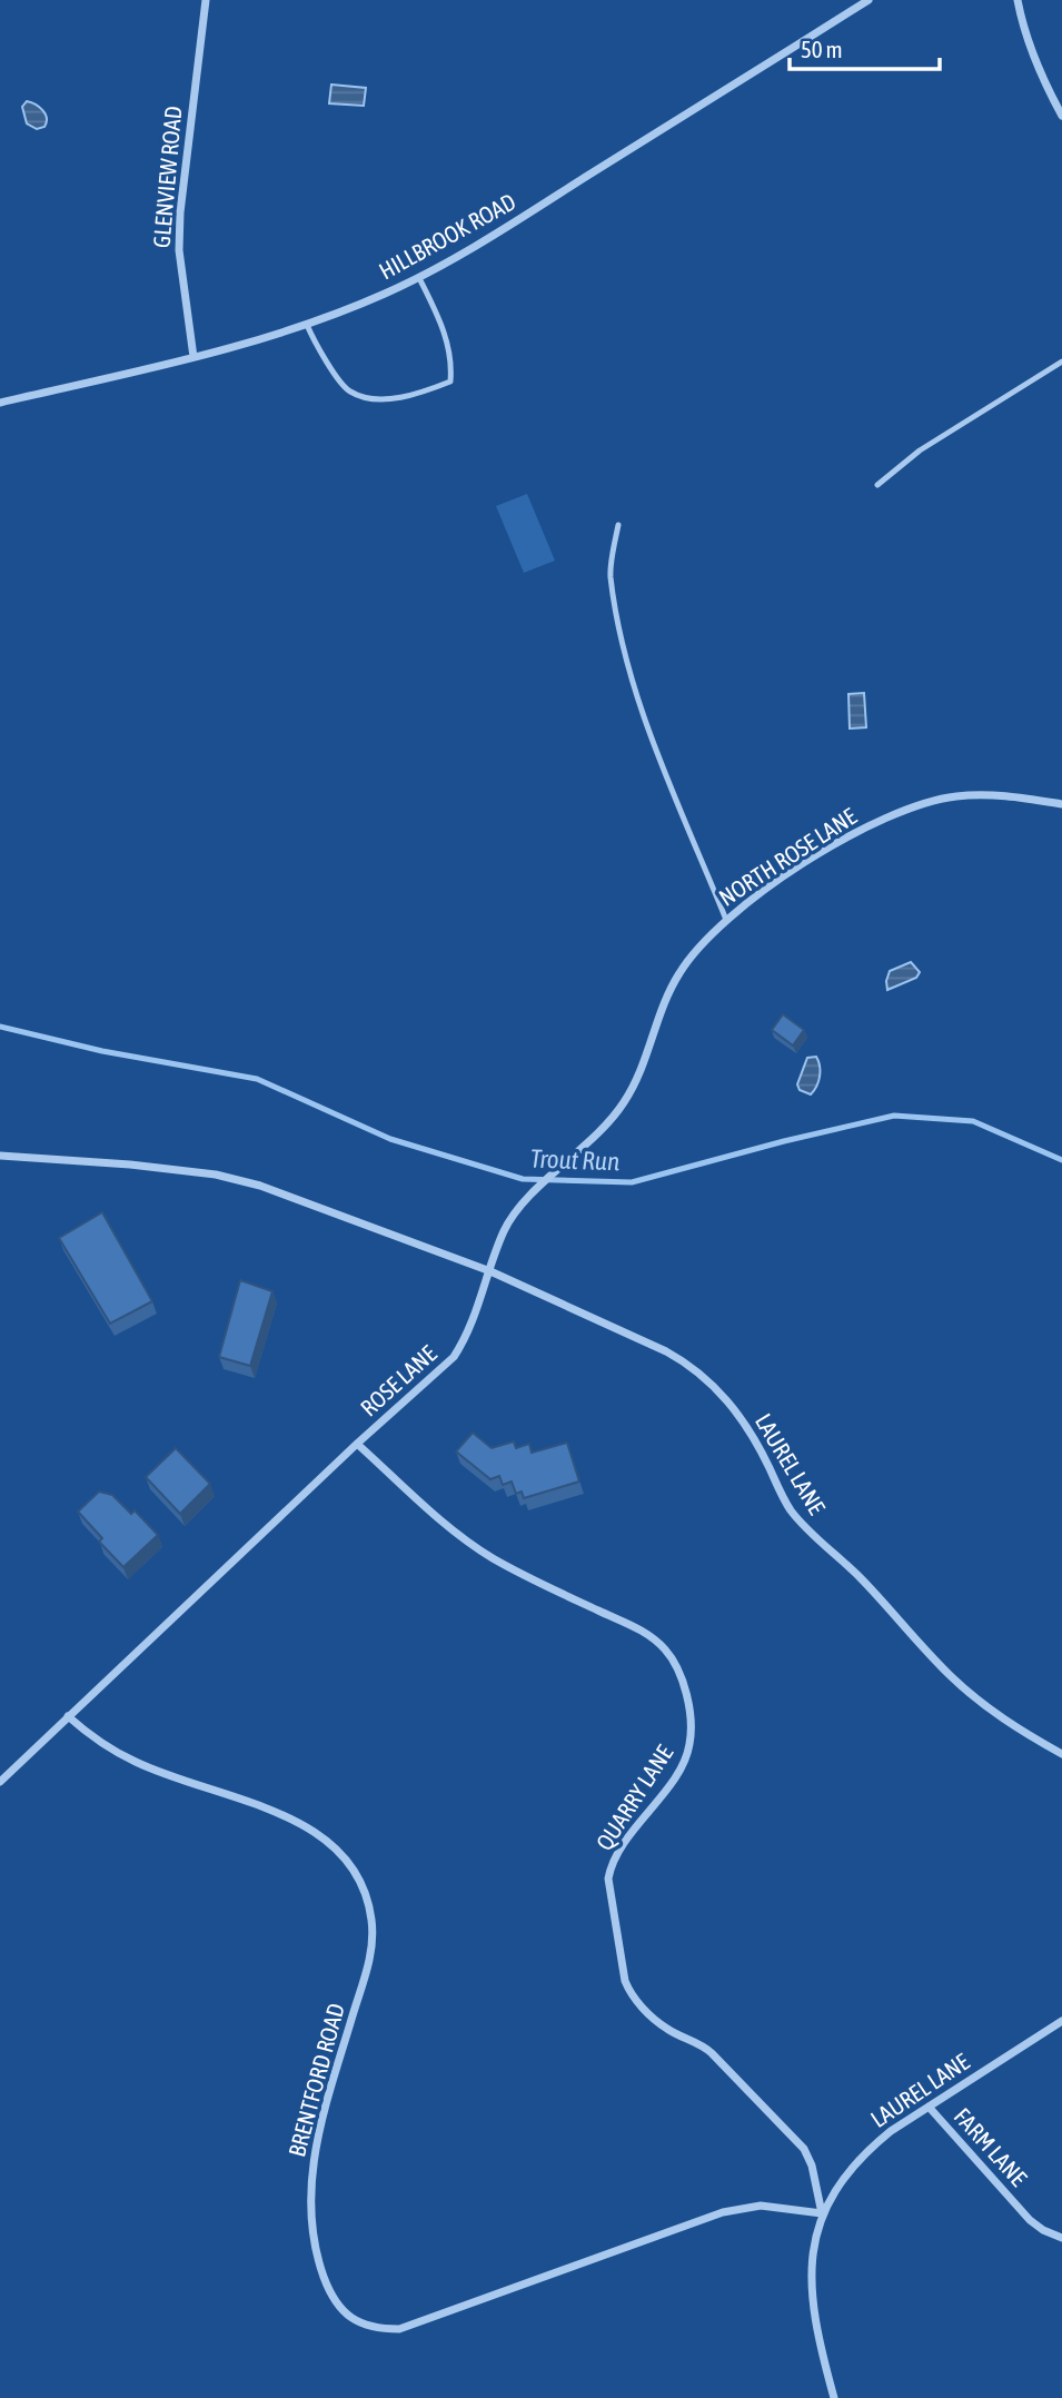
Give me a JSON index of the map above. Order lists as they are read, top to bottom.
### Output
{
  "streets": {
    "street": [
      "GLENVIEW ROAD",
      "HILLBROOK ROAD",
      "NORTH ROSE LANE",
      "ROSE LANE",
      "LAUREL LANE",
      "QUARRY LANE",
      "BRENTFORD ROAD",
      "FARM LANE"
    ]
  },
  "crossings": [
    ["GLENVIEW ROAD", "HILLBROOK ROAD"],
    ["NORTH ROSE LANE", "ROSE LANE"],
    ["NORTH ROSE LANE", "LAUREL LANE"],
    ["ROSE LANE", "LAUREL LANE"],
    ["ROSE LANE", "QUARRY LANE"],
    ["ROSE LANE", "BRENTFORD ROAD"],
    ["LAUREL LANE", "QUARRY LANE"],
    ["LAUREL LANE", "BRENTFORD ROAD"],
    ["LAUREL LANE", "FARM LANE"],
    ["QUARRY LANE", "BRENTFORD ROAD"]
  ],
  "water": ["Trout Run"],
  "scale_bar": "50 m"
}
